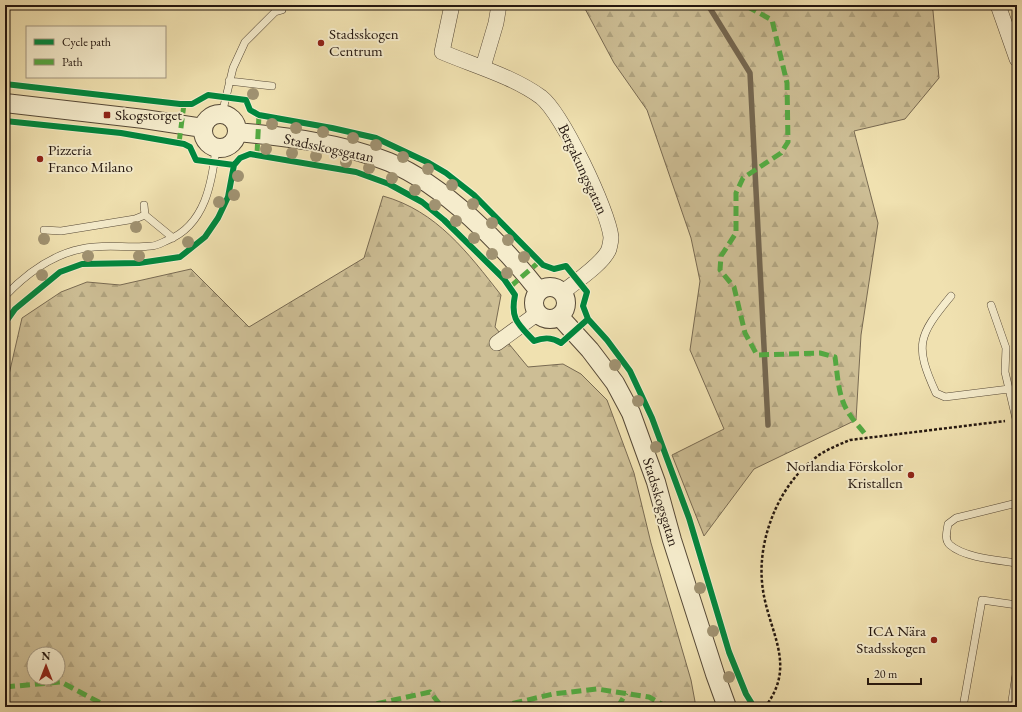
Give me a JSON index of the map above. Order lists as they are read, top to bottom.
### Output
{
  "streets": {
    "street": ["Stadsskogsgatan", "Bergakungsgatan"]
  },
  "crossings": [
    ["Stadsskogsgatan", "Bergakungsgatan"]
  ],
  "places": {
    "other": [
      "Stadsskogen Centrum",
      "Pizzeria Franco Milano",
      "Norlandia Förskolor Kristallen",
      "ICA Nära Stadsskogen"
    ],
    "transit": ["Skogstorget"]
  },
  "legend": ["Cycle path", "Path"],
  "scale_bar": "20 m",
  "north": "top"
}
